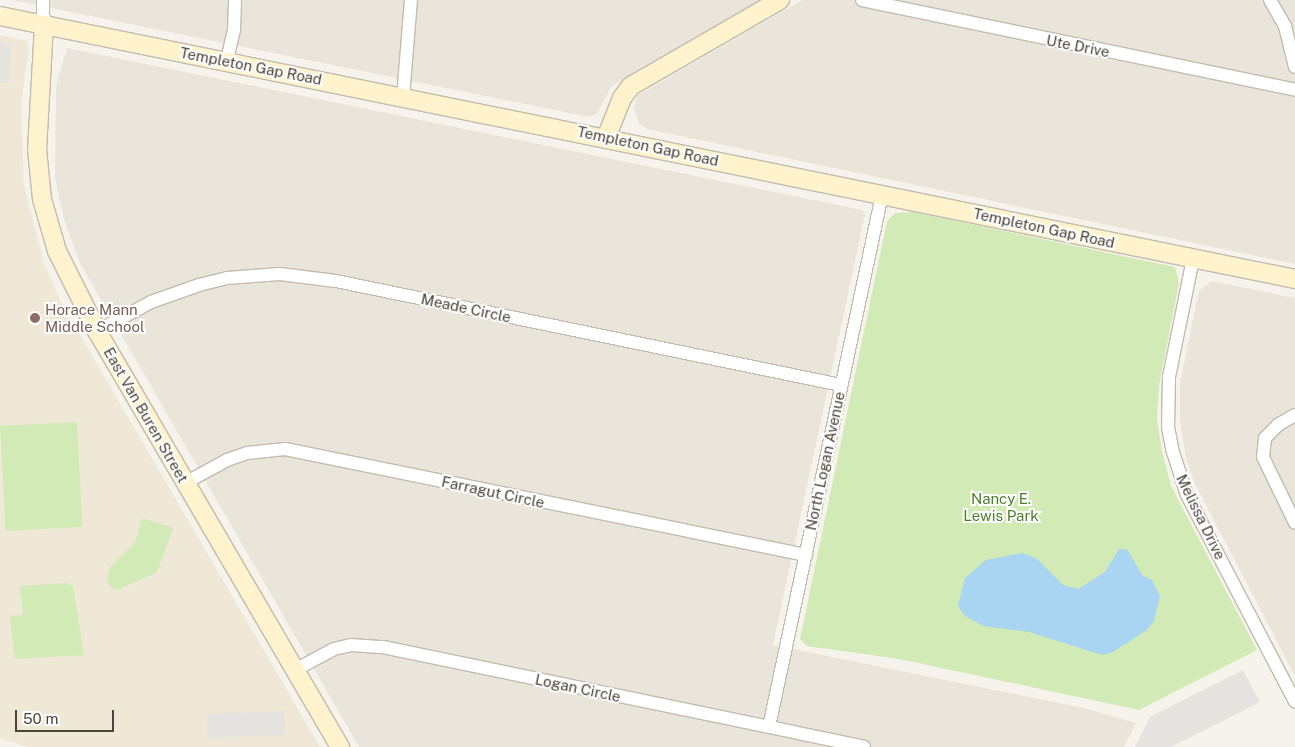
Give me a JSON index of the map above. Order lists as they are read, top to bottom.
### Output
{
  "streets": {
    "street": [
      "Ute Drive",
      "Templeton Gap Road",
      "Meade Circle",
      "East Van Buren Street",
      "North Logan Avenue",
      "Farragut Circle",
      "Melissa Drive",
      "Logan Circle"
    ]
  },
  "crossings": [
    ["Templeton Gap Road", "East Van Buren Street"],
    ["Templeton Gap Road", "North Logan Avenue"],
    ["Templeton Gap Road", "Melissa Drive"],
    ["Meade Circle", "East Van Buren Street"],
    ["Meade Circle", "North Logan Avenue"],
    ["East Van Buren Street", "Farragut Circle"],
    ["East Van Buren Street", "Logan Circle"],
    ["North Logan Avenue", "Farragut Circle"],
    ["North Logan Avenue", "Logan Circle"]
  ],
  "parks": ["Nancy E. Lewis Park"],
  "places": ["Horace Mann Middle School"],
  "scale_bar": "50 m"
}
